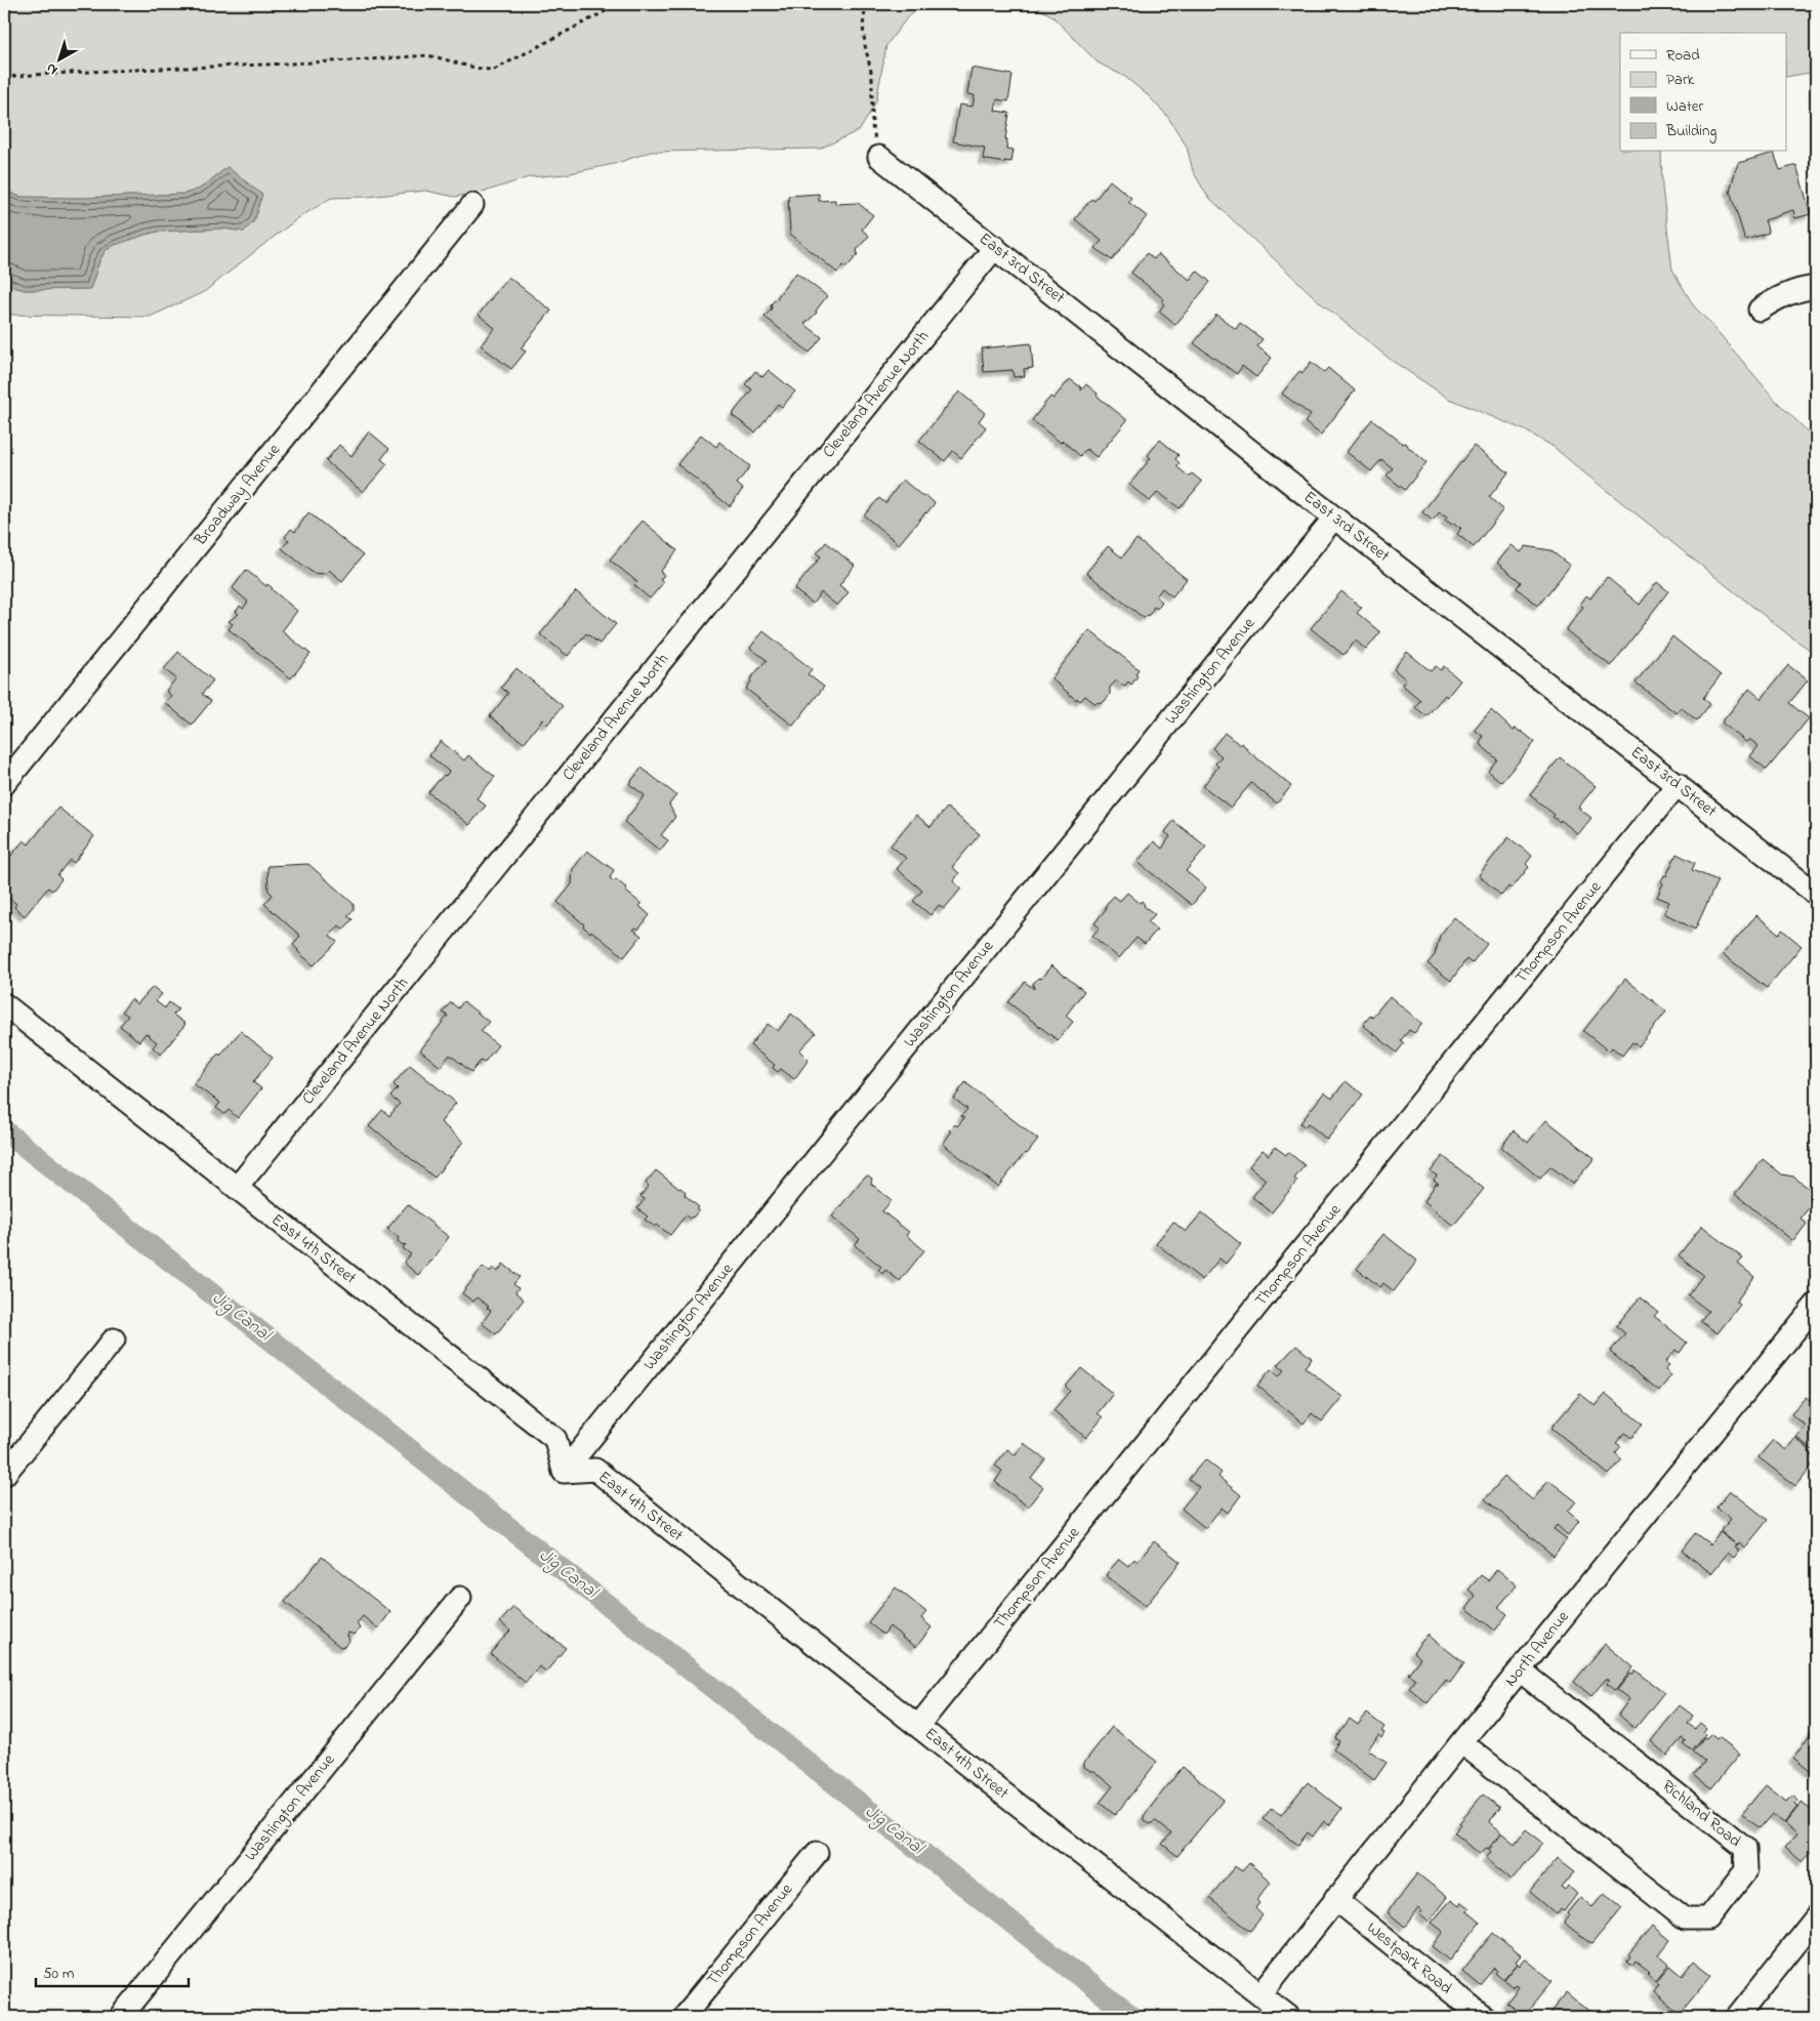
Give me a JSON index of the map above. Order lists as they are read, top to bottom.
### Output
{
  "streets": {
    "street": [
      "East 3rd Street",
      "Cleveland Avenue North",
      "Broadway Avenue",
      "Washington Avenue",
      "Thompson Avenue",
      "East 4th Street",
      "North Avenue",
      "Richland Road",
      "Westpark Road"
    ]
  },
  "crossings": [
    ["East 3rd Street", "Cleveland Avenue North"],
    ["East 3rd Street", "Washington Avenue"],
    ["East 3rd Street", "Thompson Avenue"],
    ["Cleveland Avenue North", "East 4th Street"],
    ["Washington Avenue", "East 4th Street"],
    ["Thompson Avenue", "East 4th Street"],
    ["East 4th Street", "North Avenue"],
    ["North Avenue", "Richland Road"],
    ["North Avenue", "Westpark Road"]
  ],
  "water": ["Jig Canal"],
  "legend": [
    "Road",
    "Park",
    "Water",
    "Building"
  ],
  "scale_bar": "50 m",
  "north": "bottom left"
}
